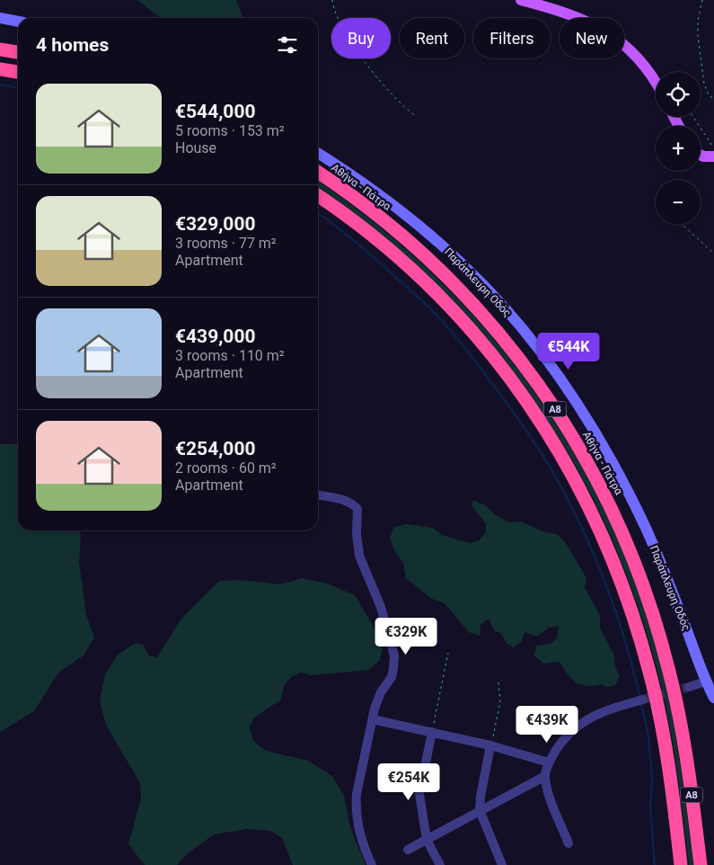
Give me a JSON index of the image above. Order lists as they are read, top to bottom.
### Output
{
  "streets": {
    "highway": ["Αθήνα - Πάτρα", "Α8"],
    "main road": ["Παράπλευρη Οδός"]
  },
  "page": {
    "chip": [
      "Buy",
      "Rent",
      "Filters",
      "New"
    ],
    "heading": "4 homes",
    "map_buttons": ["+", "−"],
    "list": [
      {
        "name": "€544,000",
        "note": "5 rooms · 153 m² · House"
      },
      {
        "name": "€329,000",
        "note": "3 rooms · 77 m² · Apartment"
      },
      {
        "name": "€439,000",
        "note": "3 rooms · 110 m² · Apartment"
      },
      {
        "name": "€254,000",
        "note": "2 rooms · 60 m² · Apartment"
      }
    ],
    "price": [
      "€544K",
      "€329K",
      "€439K",
      "€254K"
    ]
  }
}
